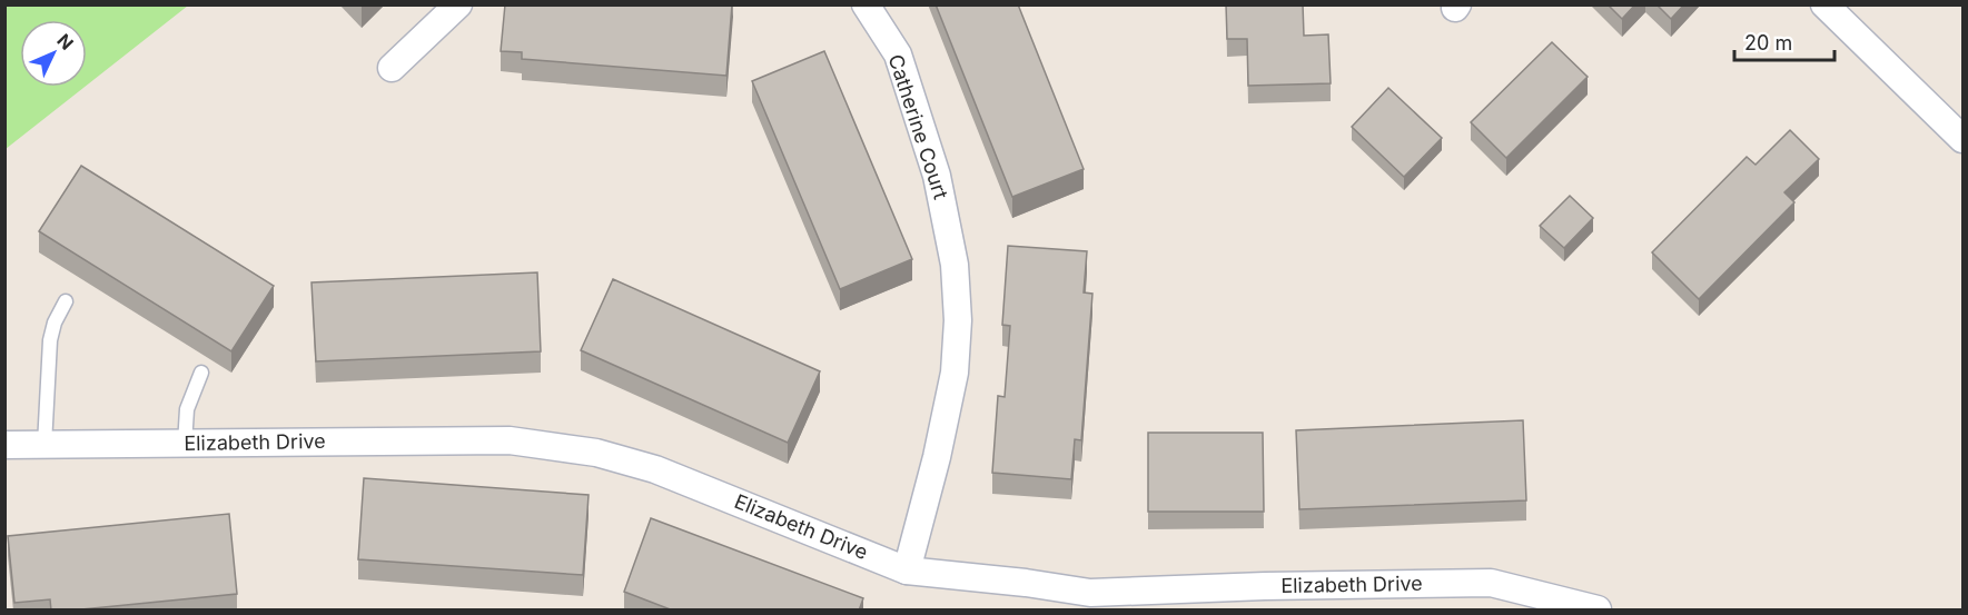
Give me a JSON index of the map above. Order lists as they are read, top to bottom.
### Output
{
  "streets": {
    "street": ["Catherine Court", "Elizabeth Drive"]
  },
  "crossings": [
    ["Catherine Court", "Elizabeth Drive"]
  ],
  "scale_bar": "20 m",
  "north": "top right"
}
